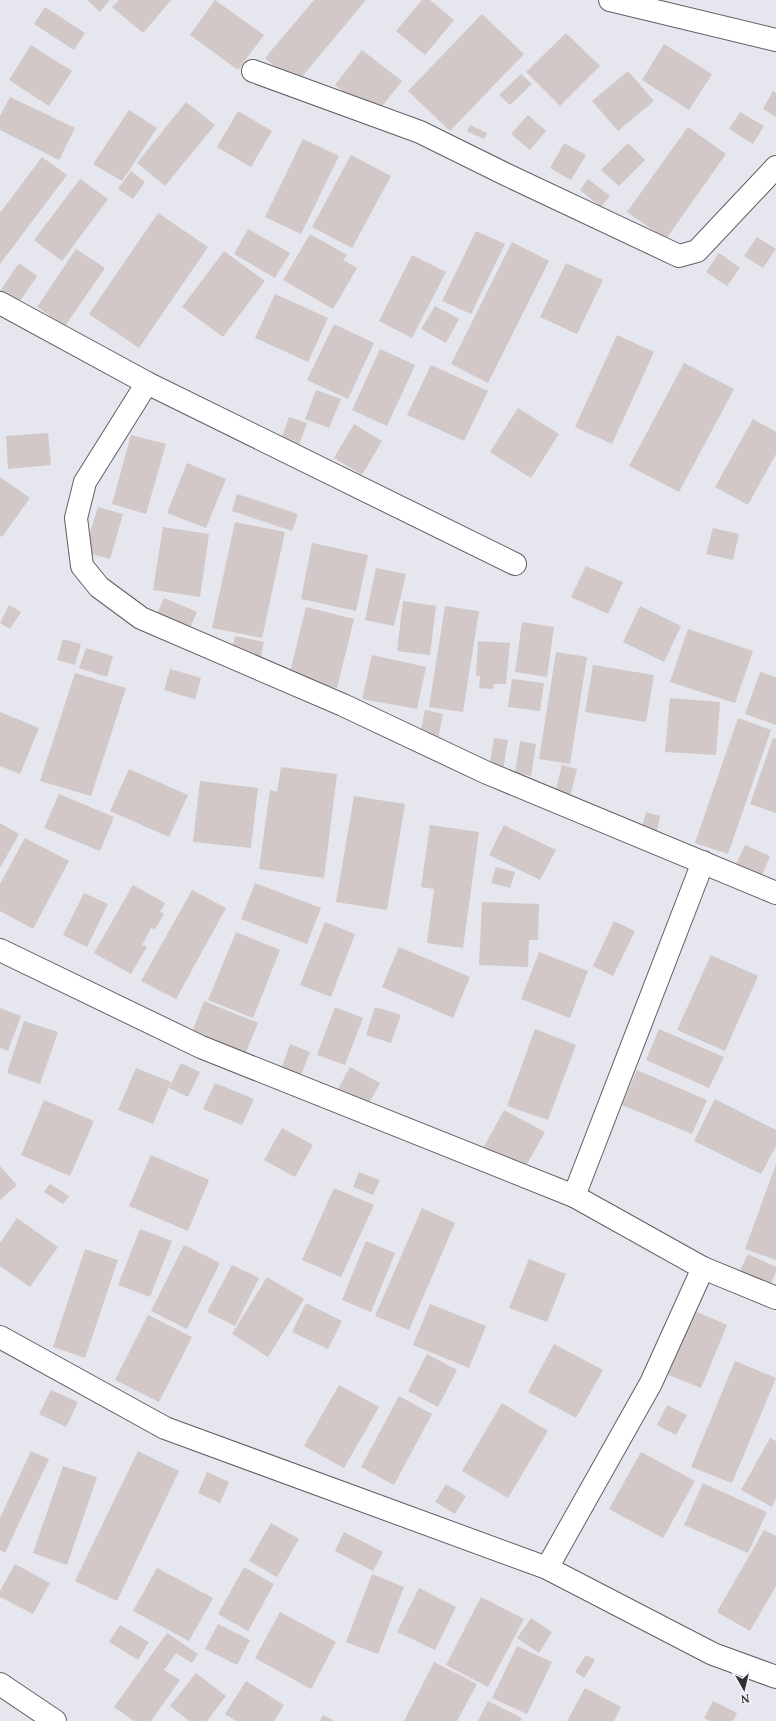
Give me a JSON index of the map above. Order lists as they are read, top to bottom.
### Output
{
  "north": "bottom"
}
